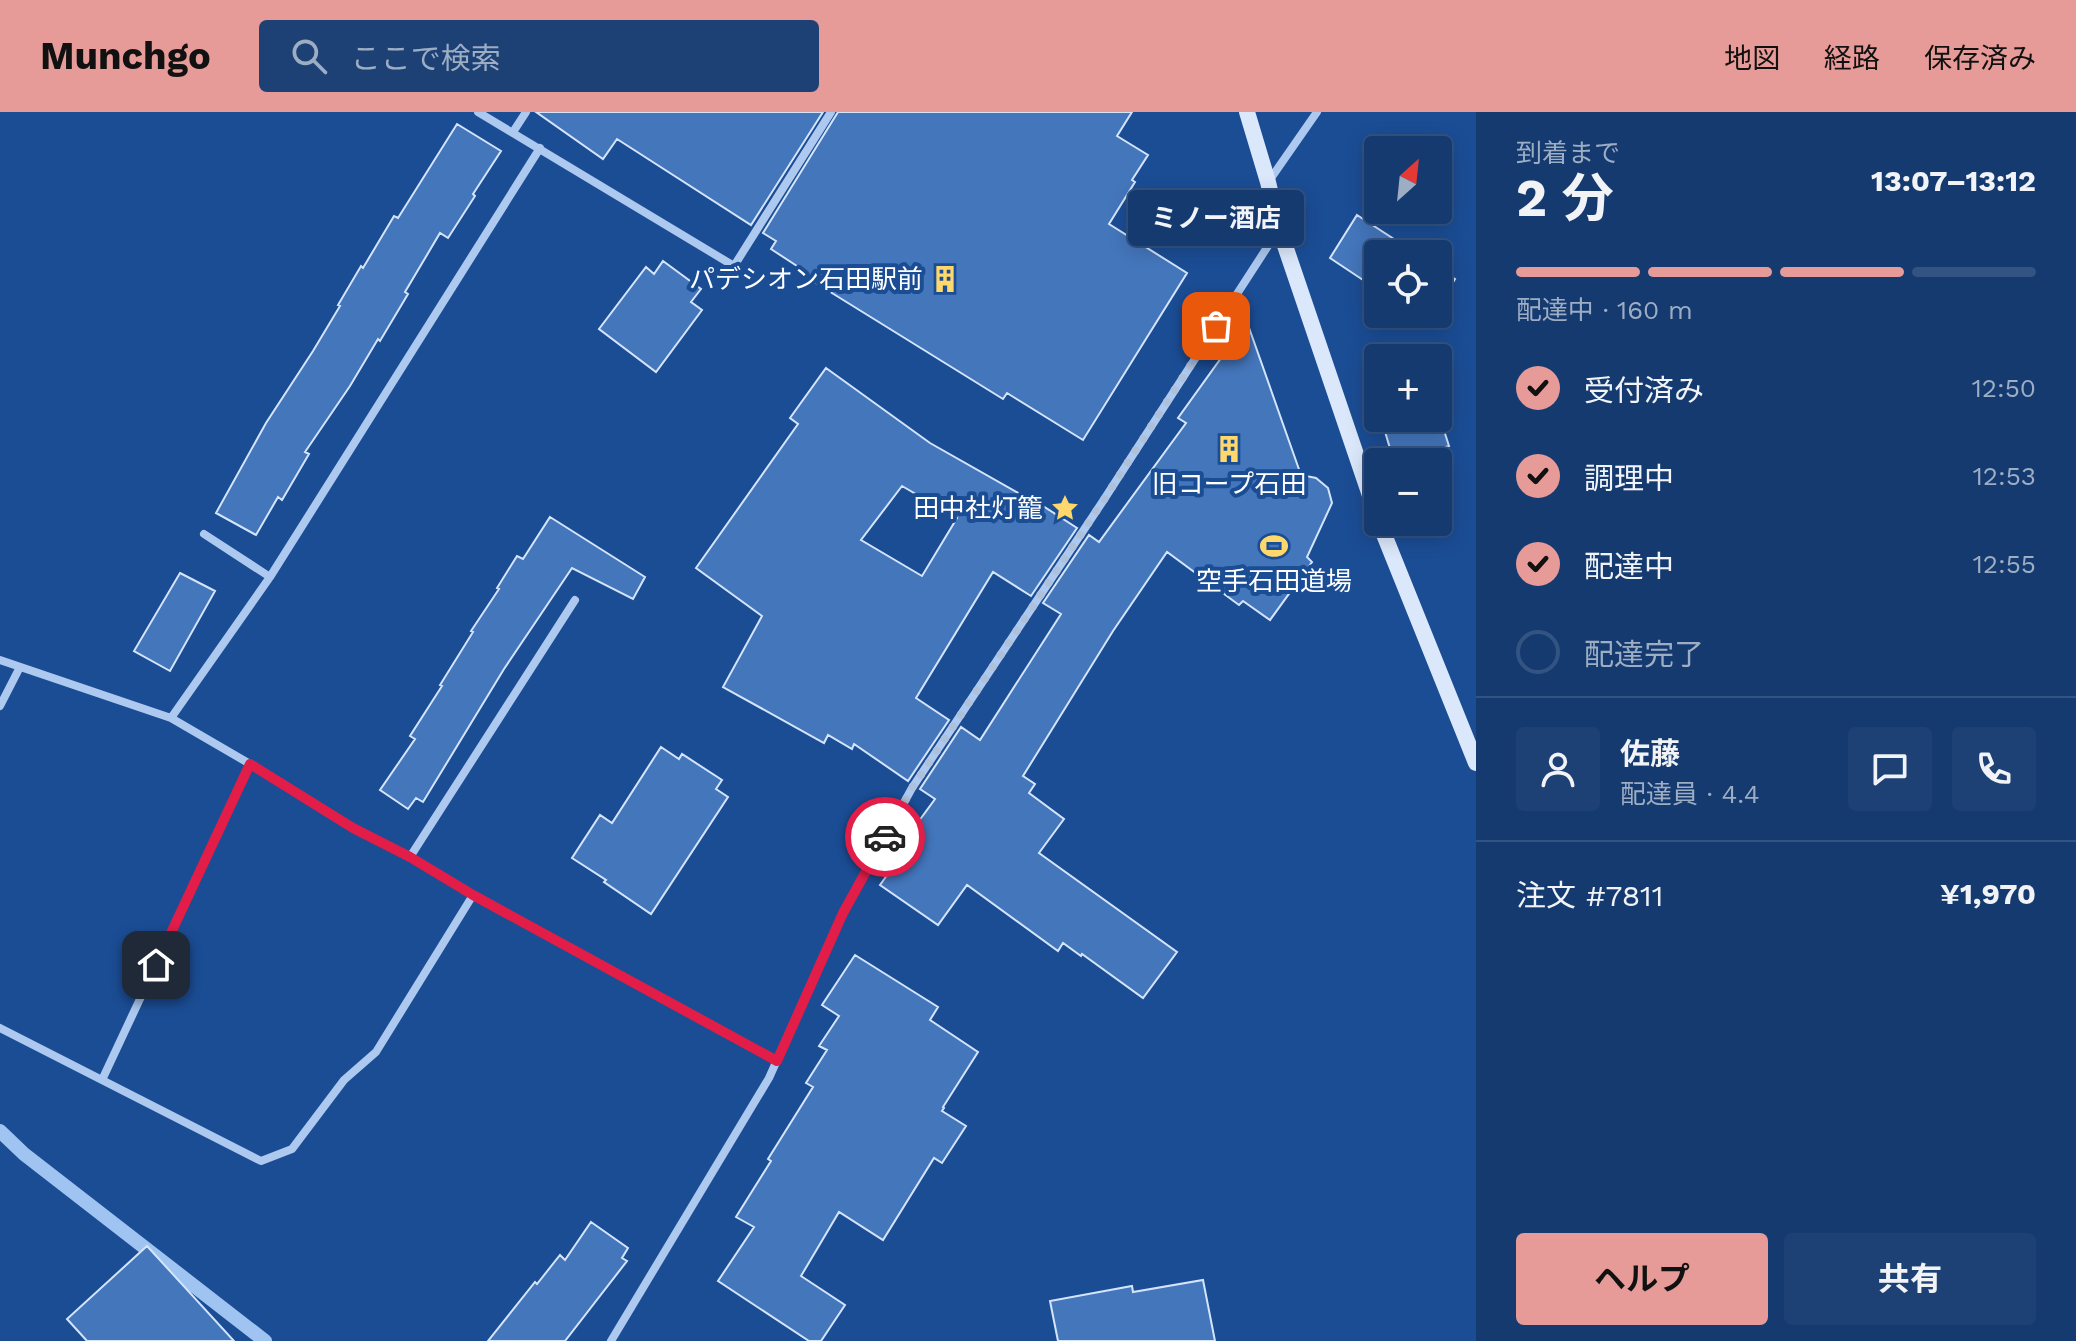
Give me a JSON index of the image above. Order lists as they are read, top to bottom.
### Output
{
  "places": {
    "building": ["パデシオン石田駅前", "旧コープ石田"],
    "other": ["ミノー酒店"],
    "place": ["田中社灯籠"],
    "sports": ["空手石田道場"]
  },
  "north": "top right",
  "page": {
    "header": "Munchgo",
    "search": "ここで検索",
    "nav": ["地図", "経路", "保存済み"],
    "heading": ["2 分", "到着まで", "13:07–13:12"],
    "panel": [
      "佐藤",
      "配達員 · 4.4",
      "注文 #7811",
      "¥1,970"
    ],
    "map_buttons": ["+", "−"],
    "bubble": "ミノー酒店",
    "bar": "配達中 · 160 m",
    "list": [
      ["受付済み", "12:50"],
      ["調理中", "12:53"],
      ["配達中", "12:55"],
      "配達完了"
    ],
    "buttons": ["ヘルプ", "共有"]
  }
}
